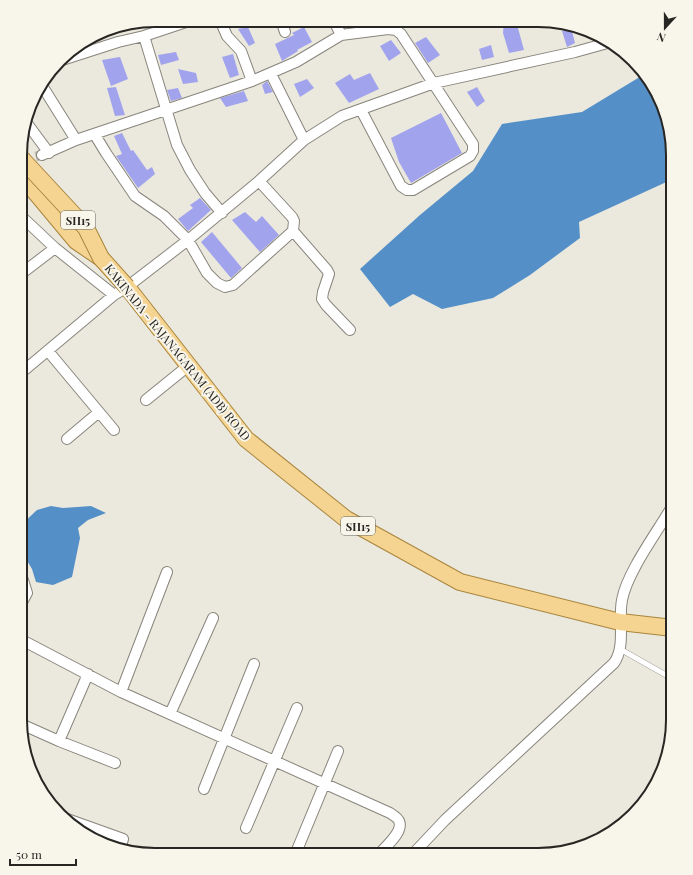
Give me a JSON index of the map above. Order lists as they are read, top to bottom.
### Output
{
  "streets": {
    "main road": ["SH15", "KAKINADA - RAJANAGARAM (ADB) ROAD"]
  },
  "crossings": [
    ["SH15", "KAKINADA - RAJANAGARAM (ADB) ROAD"]
  ],
  "scale_bar": "50 m",
  "north": "bottom"
}
